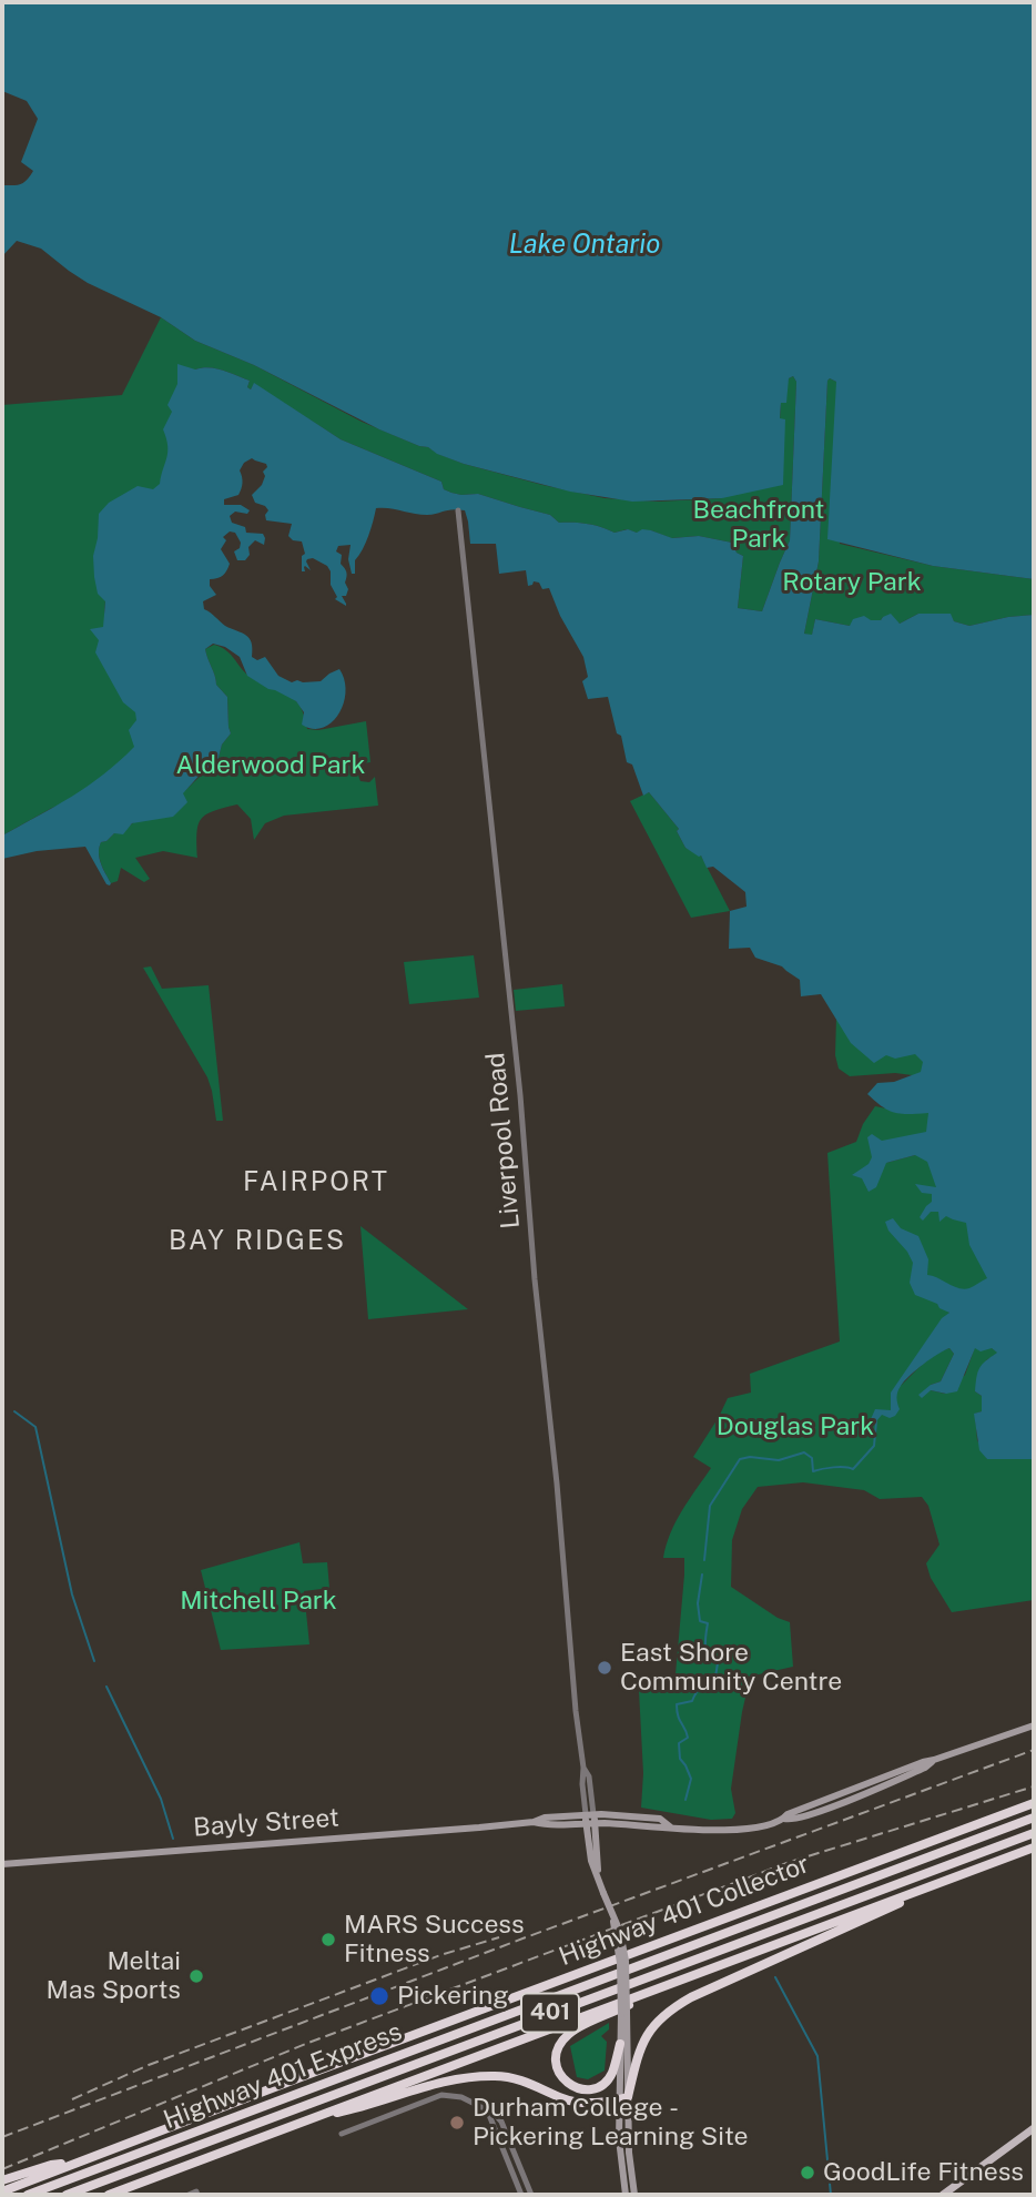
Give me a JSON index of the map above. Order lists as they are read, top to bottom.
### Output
{
  "streets": {
    "highway": ["Highway 401 Collector", "401", "Highway 401 Express"],
    "main road": ["Liverpool Road", "Bayly Street"]
  },
  "crossings": [
    ["Liverpool Road", "Bayly Street"]
  ],
  "districts": ["FAIRPORT", "BAY RIDGES"],
  "water": ["Lake Ontario"],
  "parks": [
    "Beachfront Park",
    "Rotary Park",
    "Alderwood Park",
    "Douglas Park",
    "Mitchell Park"
  ],
  "places": [
    "East Shore Community Centre",
    "MARS Success Fitness",
    "Meltai Mas Sports",
    "Pickering",
    "Durham College - Pickering Learning Site",
    "GoodLife Fitness"
  ]
}
